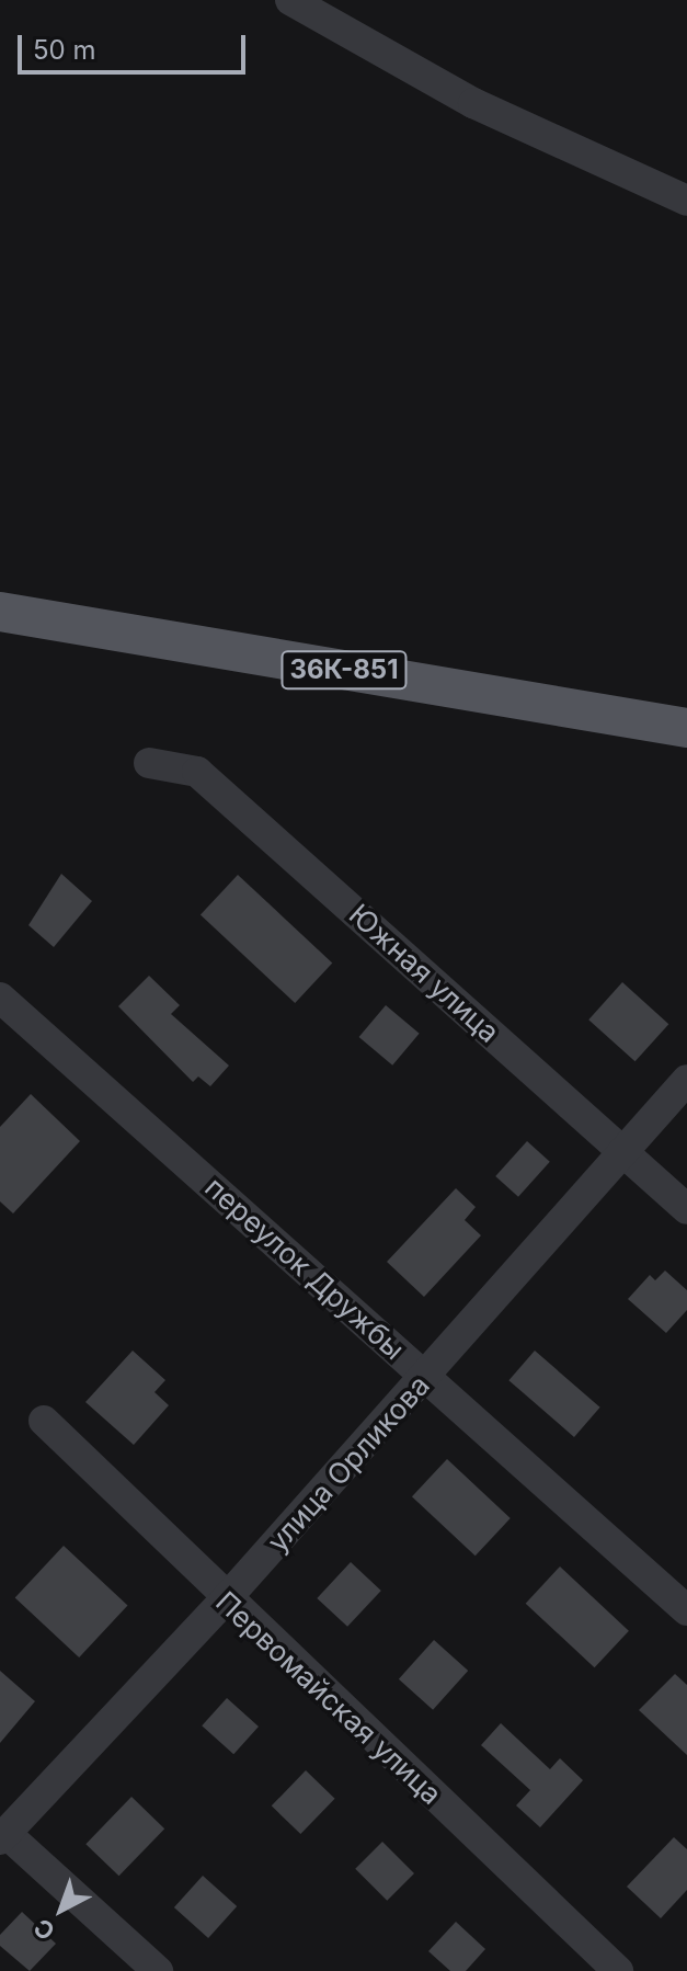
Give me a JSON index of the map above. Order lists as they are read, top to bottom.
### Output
{
  "streets": {
    "main road": ["36К-851"],
    "street": [
      "Южная улица",
      "переулок Дружбы",
      "улица Орликова",
      "Первомайская улица"
    ]
  },
  "crossings": [
    ["Южная улица", "улица Орликова"],
    ["переулок Дружбы", "улица Орликова"],
    ["улица Орликова", "Первомайская улица"]
  ],
  "scale_bar": "50 m",
  "north": "bottom left"
}
